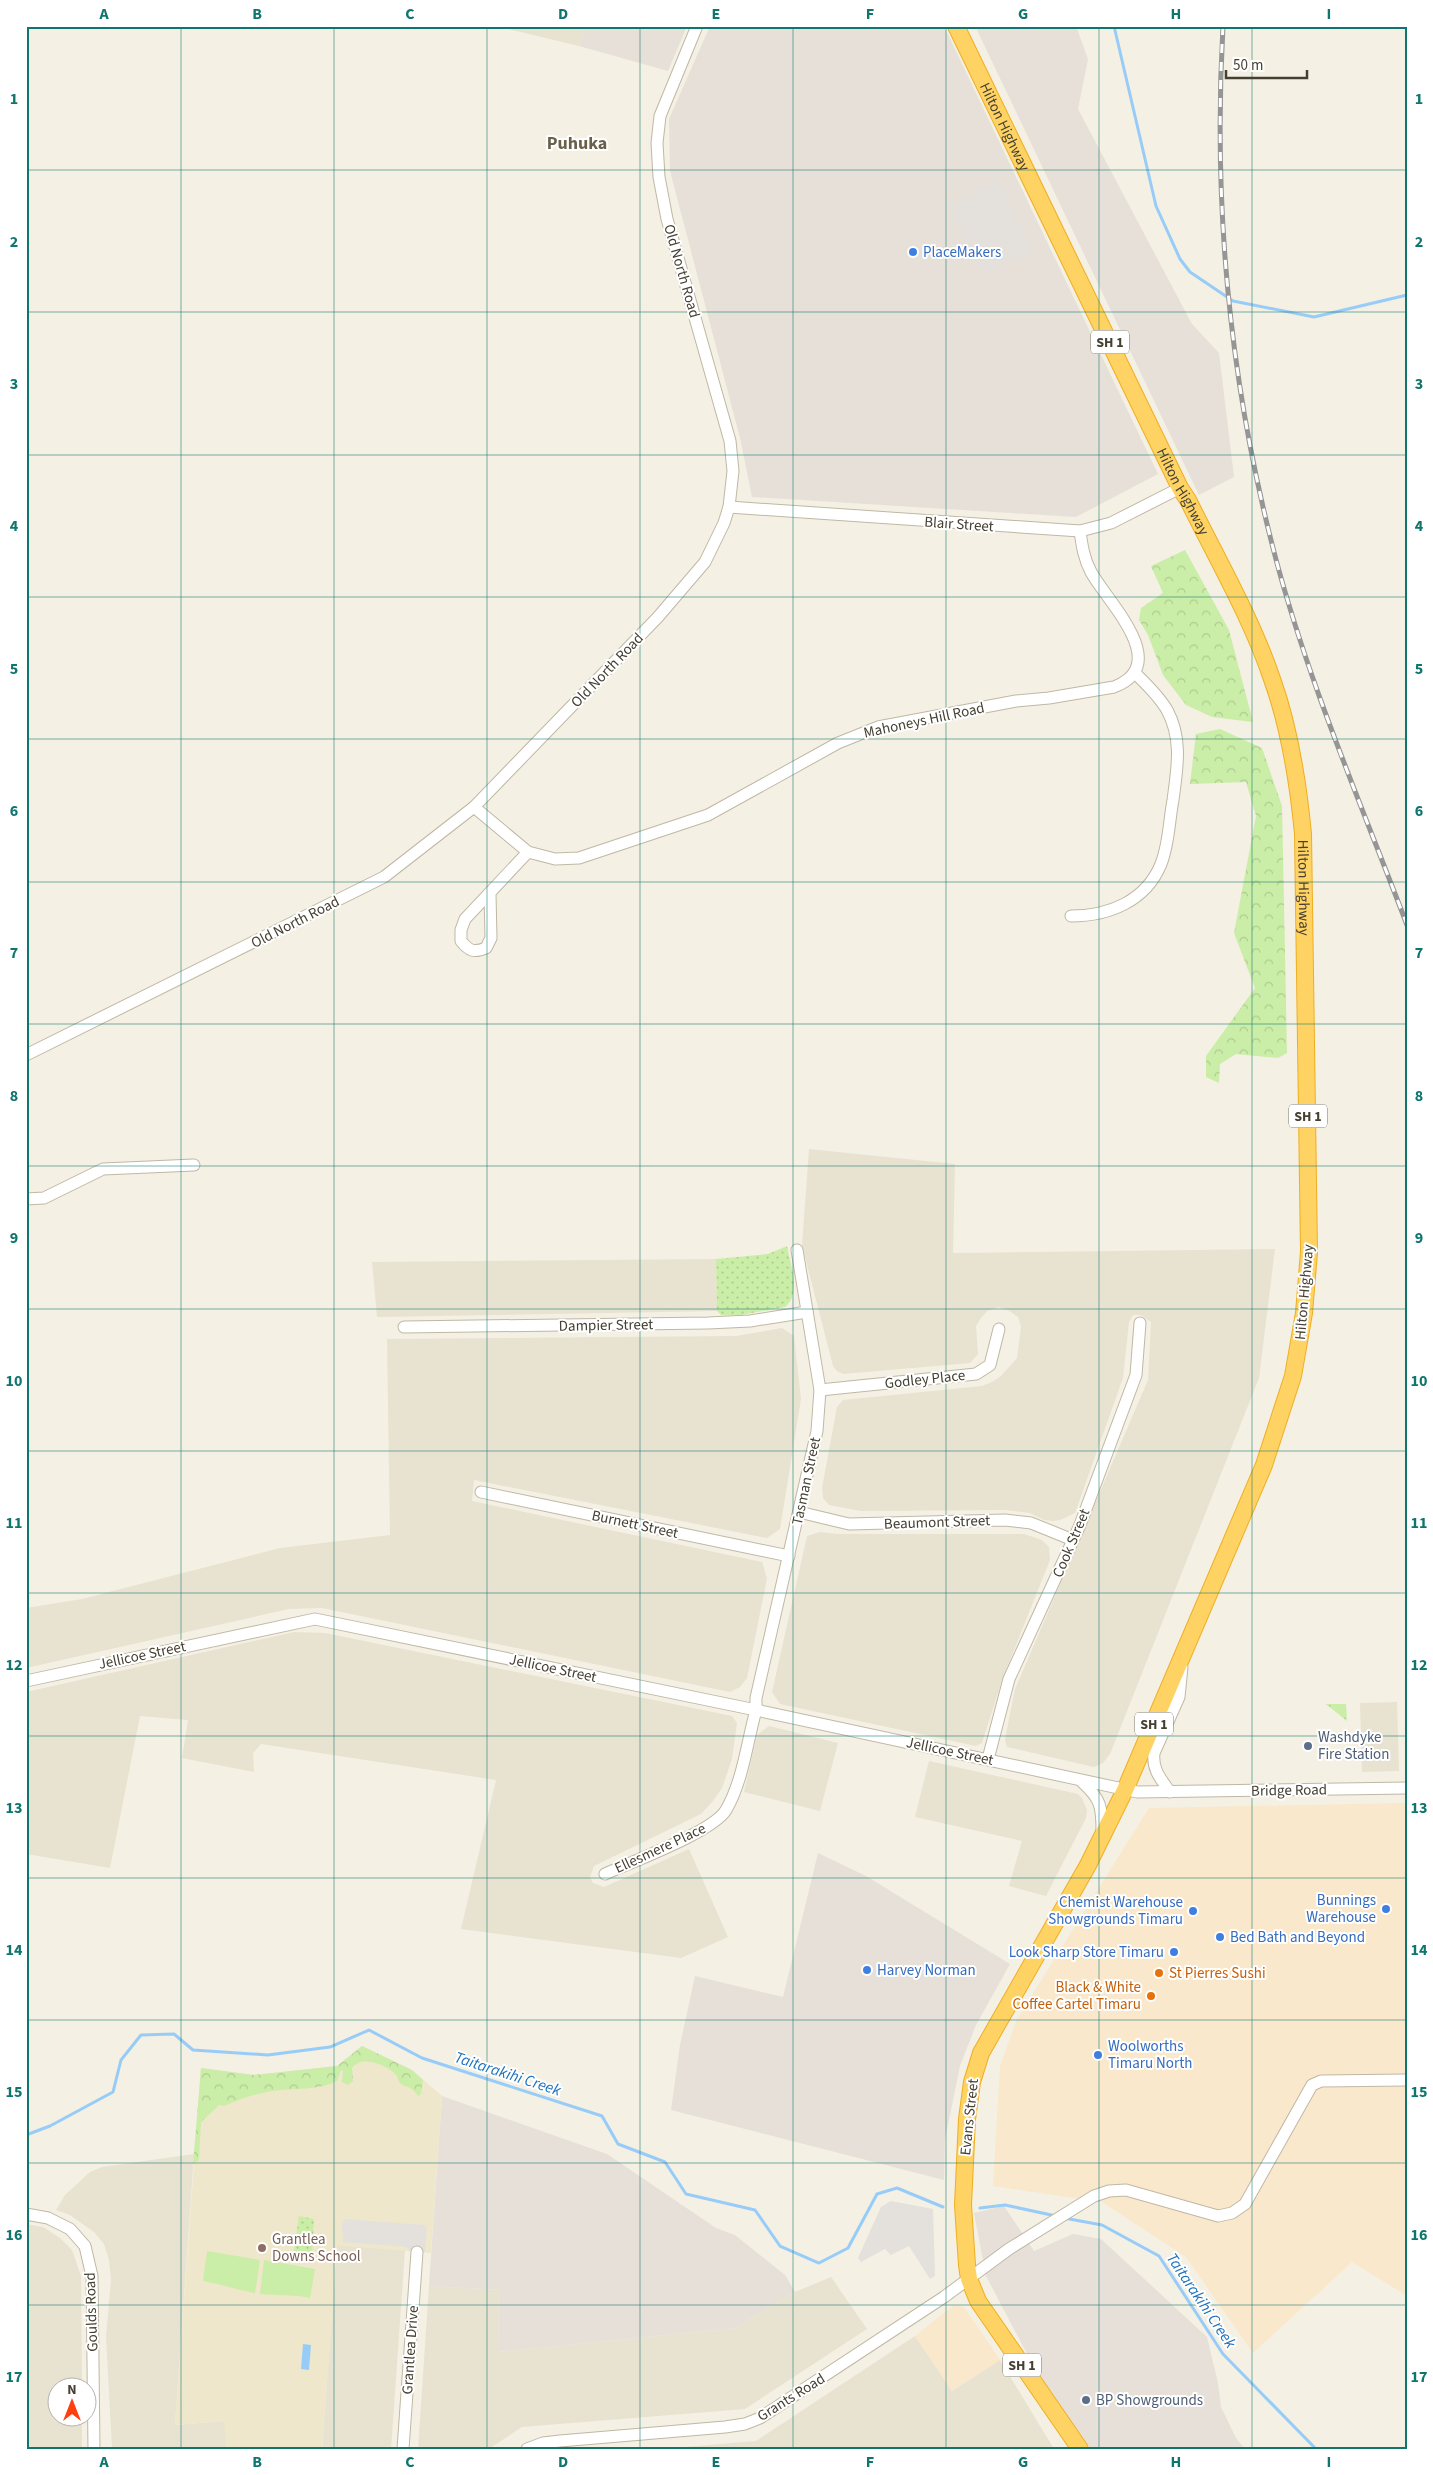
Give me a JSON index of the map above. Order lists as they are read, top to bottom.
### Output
{
  "streets": {
    "highway": ["Hilton Highway", "SH 1", "Evans Street"],
    "street": [
      "Old North Road",
      "Blair Street",
      "Mahoneys Hill Road",
      "Dampier Street",
      "Godley Place",
      "Tasman Street",
      "Beaumont Street",
      "Burnett Street",
      "Cook Street",
      "Jellicoe Street",
      "Bridge Road",
      "Ellesmere Place",
      "Goulds Road",
      "Grantlea Drive",
      "Grants Road"
    ]
  },
  "crossings": [
    ["Hilton Highway", "Blair Street"],
    ["Hilton Highway", "Jellicoe Street"],
    ["Hilton Highway", "Bridge Road"],
    ["Hilton Highway", "Evans Street"],
    ["Old North Road", "Blair Street"],
    ["Old North Road", "Mahoneys Hill Road"],
    ["Dampier Street", "Tasman Street"],
    ["Godley Place", "Tasman Street"],
    ["Tasman Street", "Beaumont Street"],
    ["Tasman Street", "Burnett Street"],
    ["Tasman Street", "Jellicoe Street"],
    ["Tasman Street", "Ellesmere Place"],
    ["Beaumont Street", "Cook Street"],
    ["Cook Street", "Jellicoe Street"],
    ["Jellicoe Street", "Bridge Road"],
    ["Jellicoe Street", "Ellesmere Place"],
    ["Jellicoe Street", "Evans Street"],
    ["Bridge Road", "Evans Street"],
    ["Evans Street", "Grants Road"]
  ],
  "districts": ["Puhuka"],
  "water": ["Taitarakihi Creek"],
  "places": [
    "PlaceMakers",
    "Washdyke Fire Station",
    "Bunnings Warehouse",
    "Chemist Warehouse Showgrounds Timaru",
    "Bed Bath and Beyond",
    "Look Sharp Store Timaru",
    "Harvey Norman",
    "St Pierres Sushi",
    "Black & White Coffee Cartel Timaru",
    "Woolworths Timaru North",
    "Grantlea Downs School",
    "BP Showgrounds"
  ],
  "scale_bar": "50 m",
  "north": "top",
  "grid": {
    "columns": [
      "A",
      "B",
      "C",
      "D",
      "E",
      "F",
      "G",
      "H",
      "I"
    ],
    "rows": [
      "1",
      "2",
      "3",
      "4",
      "5",
      "6",
      "7",
      "8",
      "9",
      "10",
      "11",
      "12",
      "13",
      "14",
      "15",
      "16",
      "17"
    ]
  }
}
